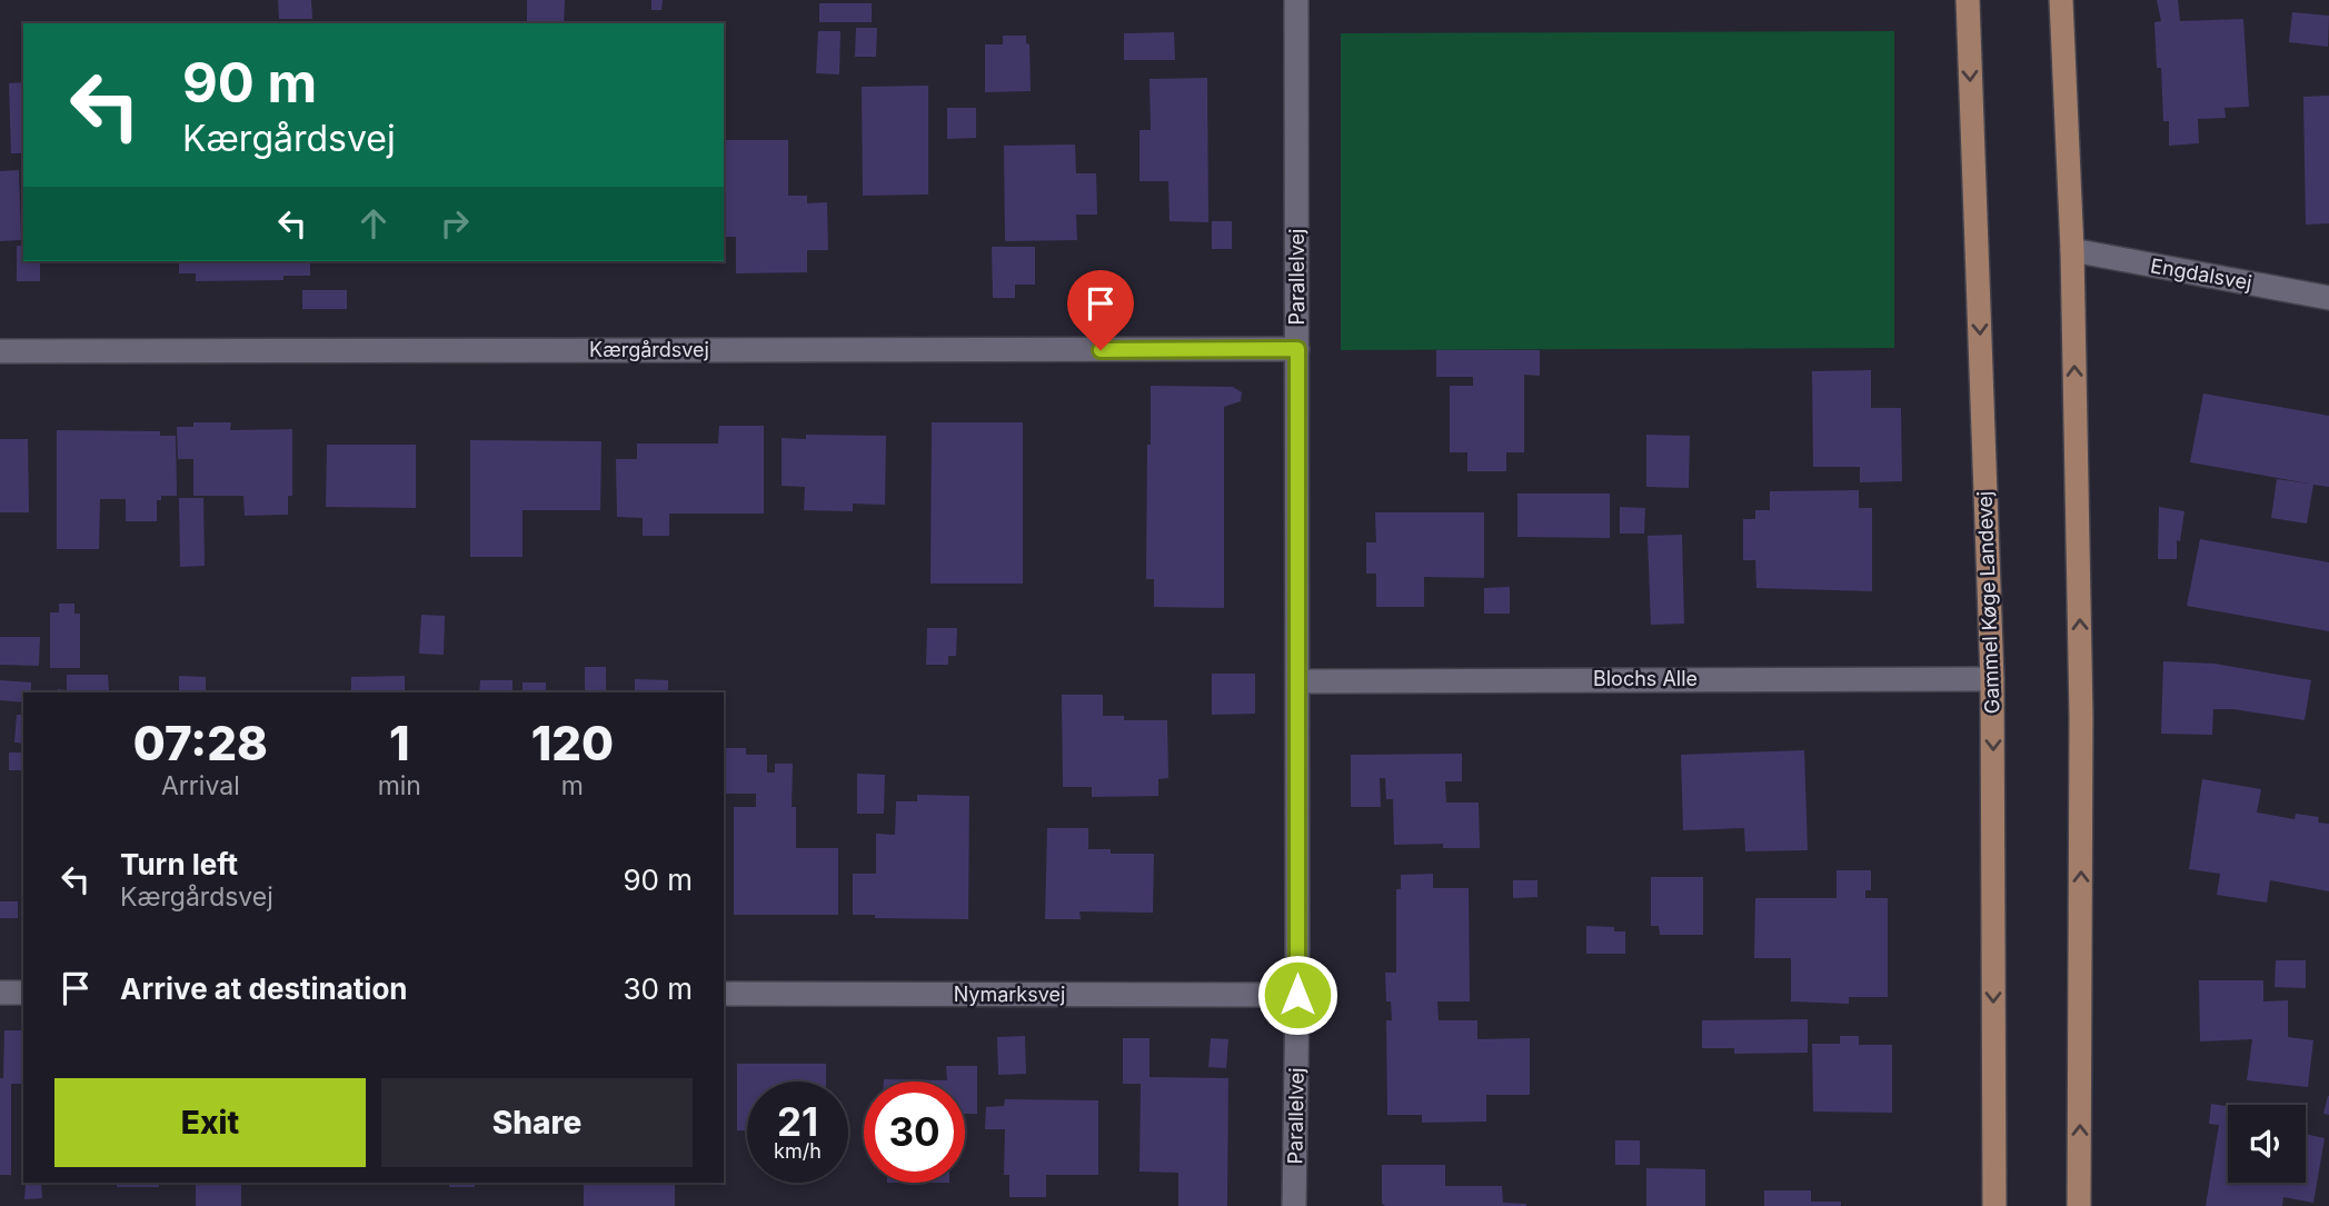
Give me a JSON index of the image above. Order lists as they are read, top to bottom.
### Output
{
  "streets": {
    "main road": ["Gammel Køge Landevej"],
    "street": [
      "Engdalsvej",
      "Parallelvej",
      "Kærgårdsvej",
      "Blochs Alle",
      "Nymarksvej"
    ]
  },
  "crossings": [
    ["Parallelvej", "Kærgårdsvej"],
    ["Parallelvej", "Blochs Alle"],
    ["Parallelvej", "Nymarksvej"],
    ["Gammel Køge Landevej", "Blochs Alle"]
  ],
  "page": {
    "turn": ["90 m", "Kærgårdsvej"],
    "eta": [
      "07:28",
      "Arrival",
      "1",
      "min",
      "120",
      "m"
    ],
    "list": [
      {
        "name": "Turn left",
        "note": "Kærgårdsvej",
        "value": "90 m"
      },
      {
        "name": "Arrive at destination",
        "value": "30 m"
      }
    ],
    "buttons": ["Exit", "Share"],
    "speed": "21 km/h",
    "limit": "30"
  }
}
